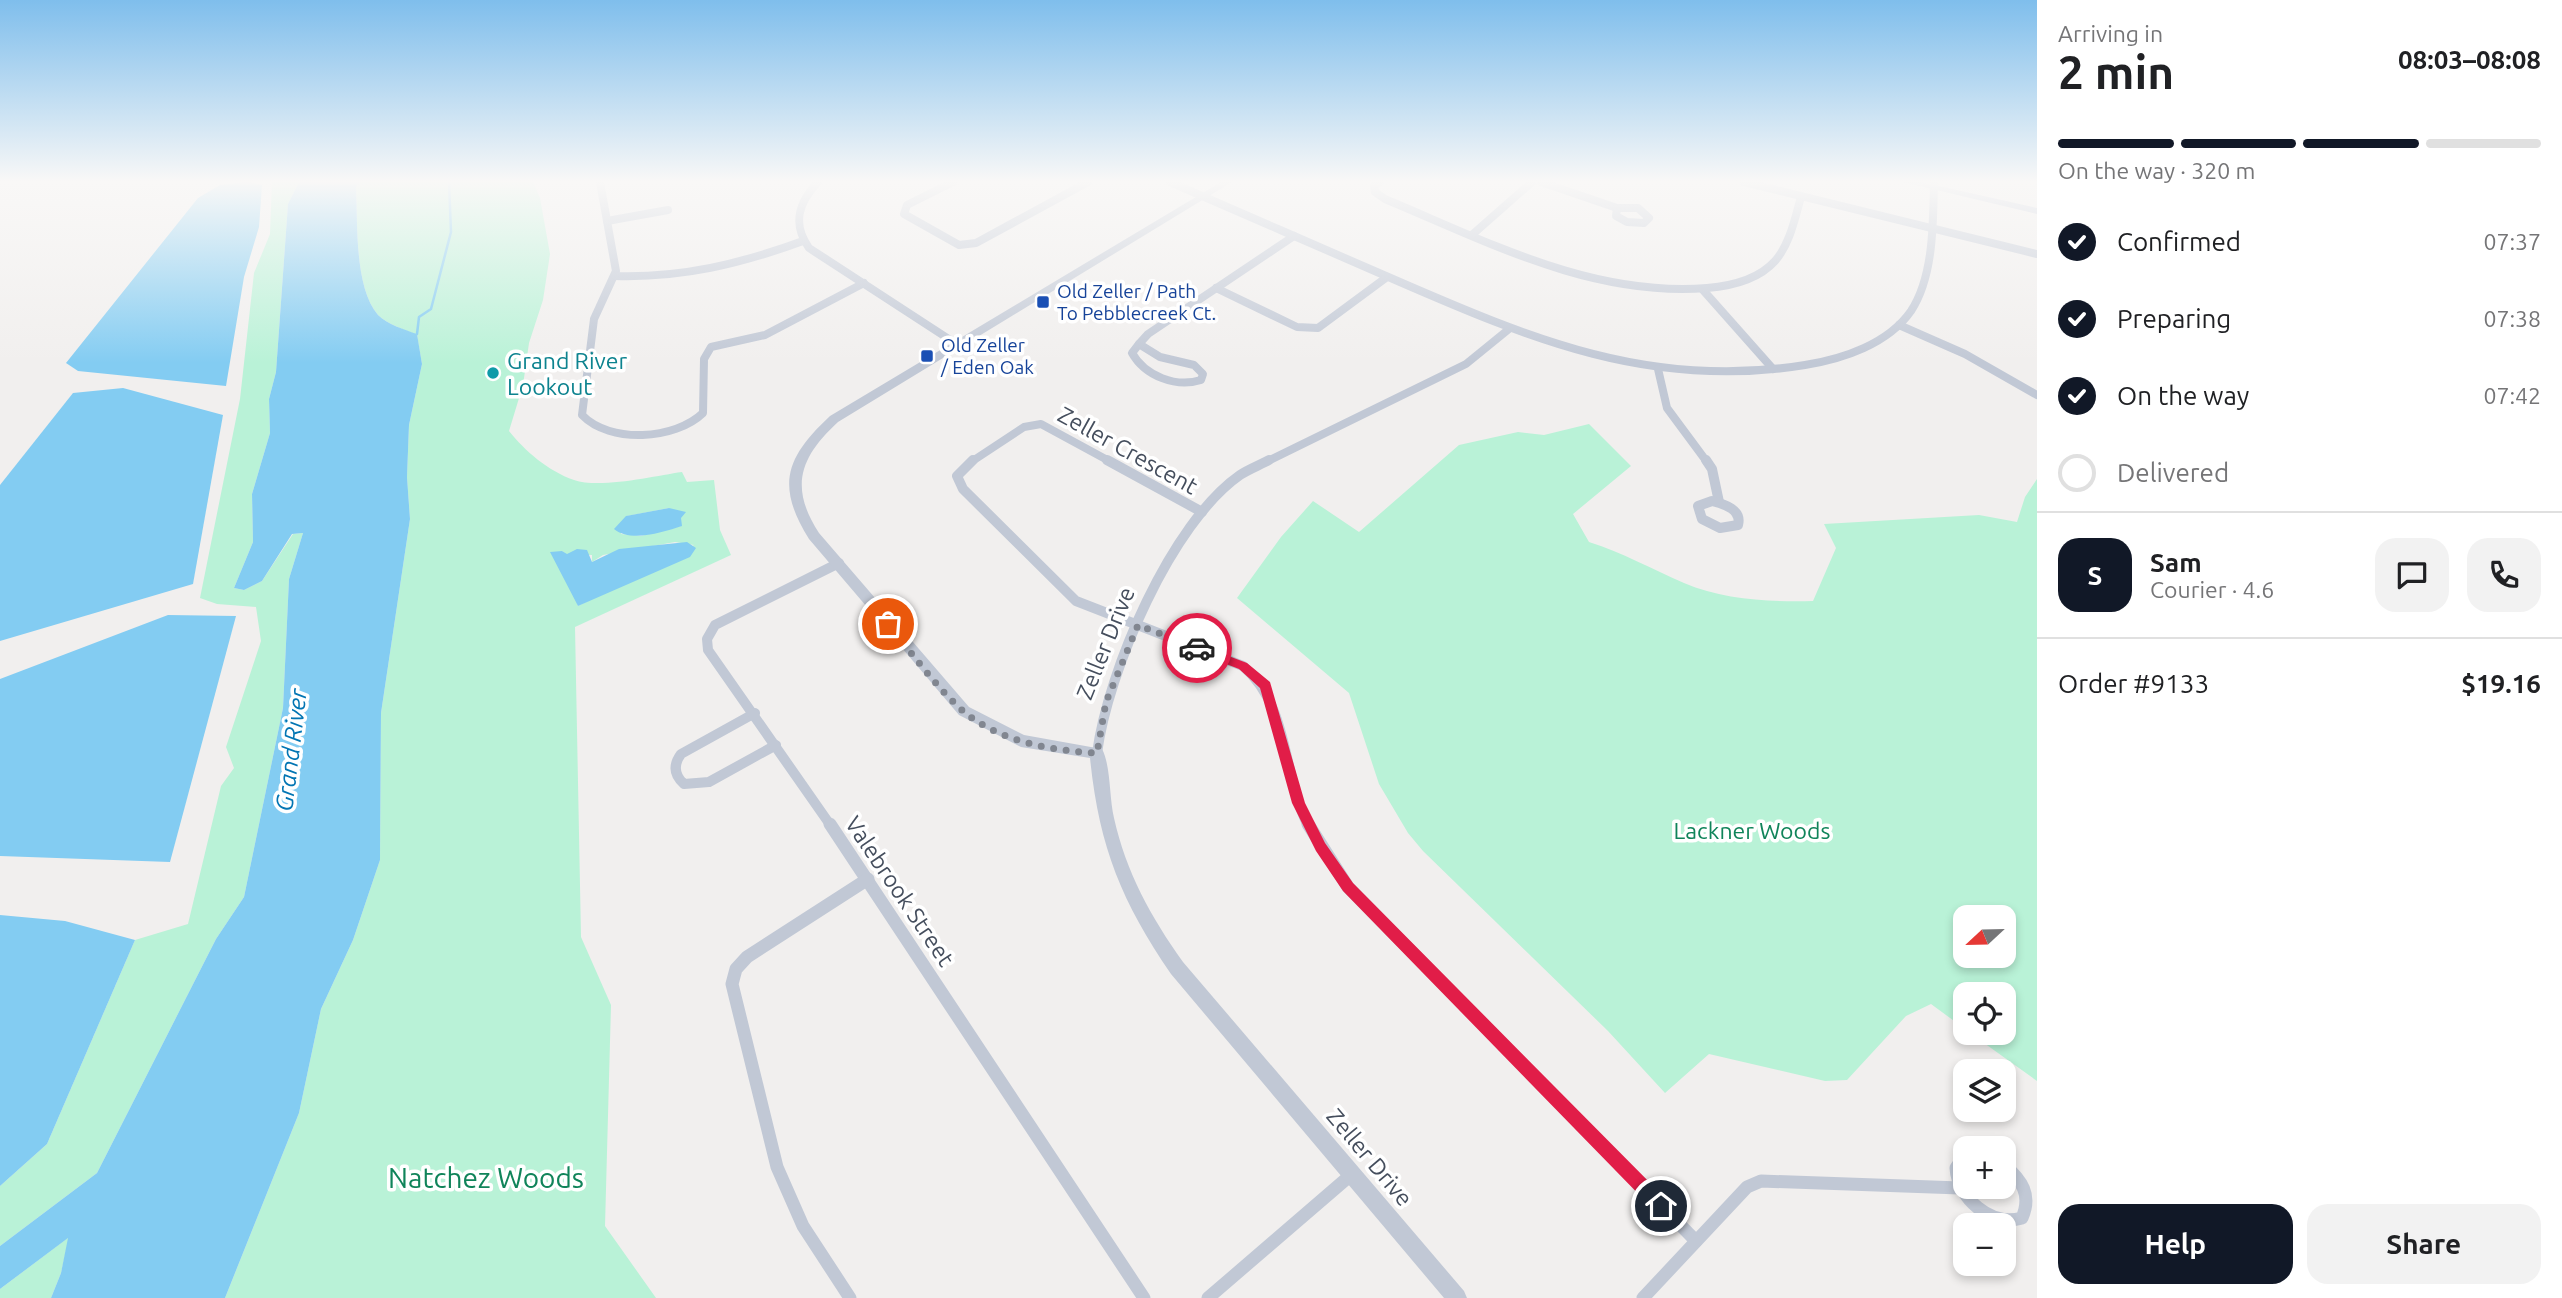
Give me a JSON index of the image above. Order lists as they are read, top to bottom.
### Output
{
  "streets": {
    "street": ["Zeller Crescent", "Zeller Drive", "Valebrook Street"]
  },
  "crossings": [
    ["Zeller Crescent", "Zeller Drive"]
  ],
  "water": ["Grand River"],
  "parks": ["Lackner Woods", "Natchez Woods"],
  "places": {
    "transit": ["Old Zeller / Path To Pebblecreek Ct.", "Old Zeller / Eden Oak"],
    "other": ["Grand River Lookout"]
  },
  "north": "left",
  "page": {
    "heading": ["2 min", "Arriving in", "08:03–08:08"],
    "panel": [
      "Sam",
      "Courier · 4.6",
      "Order #9133",
      "$19.16"
    ],
    "bar": "On the way · 320 m",
    "list": [
      ["Confirmed", "07:37"],
      ["Preparing", "07:38"],
      ["On the way", "07:42"],
      "Delivered"
    ],
    "round": "S",
    "map_buttons": ["+", "−"],
    "buttons": ["Help", "Share"]
  }
}
